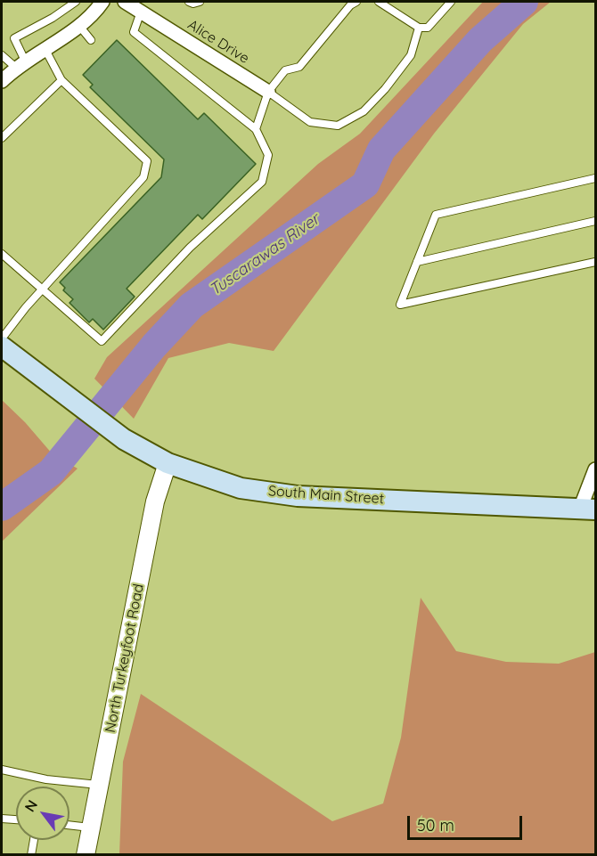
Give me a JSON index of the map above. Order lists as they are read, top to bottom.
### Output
{
  "streets": {
    "main road": ["South Main Street"],
    "street": ["Alice Drive", "North Turkeyfoot Road"]
  },
  "crossings": [
    ["South Main Street", "North Turkeyfoot Road"]
  ],
  "water": ["Tuscarawas River"],
  "scale_bar": "50 m",
  "north": "top left"
}
